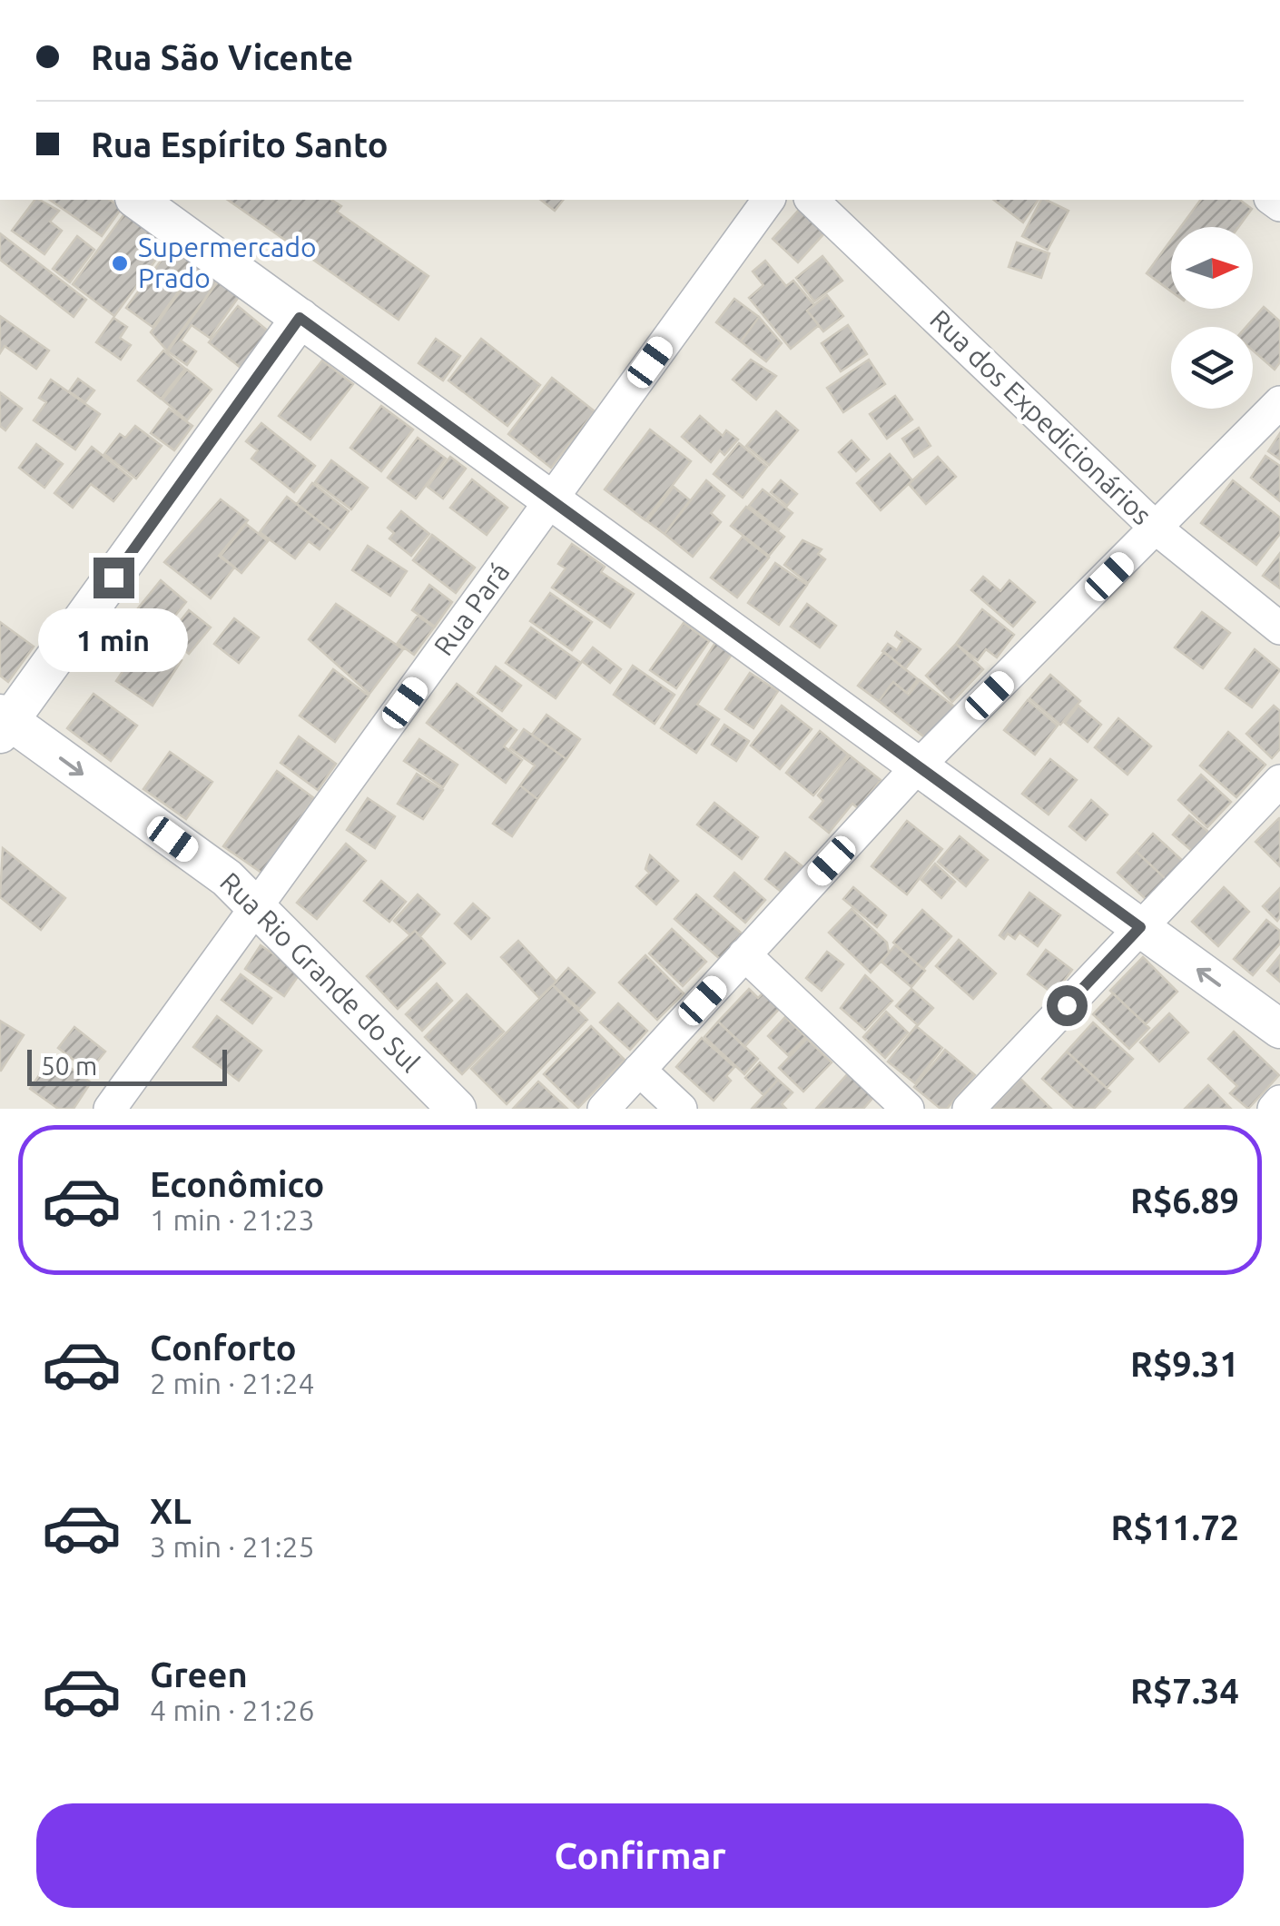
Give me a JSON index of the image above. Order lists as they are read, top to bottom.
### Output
{
  "streets": {
    "street": ["Rua dos Expedicionários", "Rua Pará", "Rua Rio Grande do Sul"]
  },
  "crossings": [
    ["Rua Pará", "Rua Rio Grande do Sul"]
  ],
  "one_way": ["Rua Rio Grande do Sul"],
  "places": ["Supermercado Prado"],
  "scale_bar": "50 m",
  "north": "right",
  "page": {
    "banner": ["Rua São Vicente", "Rua Espírito Santo"],
    "bubble": "1 min",
    "scale": "50 m",
    "list": [
      {
        "name": "Econômico",
        "note": "1 min · 21:23",
        "value": "R$6.89"
      },
      {
        "name": "Conforto",
        "note": "2 min · 21:24",
        "value": "R$9.31"
      },
      {
        "name": "XL",
        "note": "3 min · 21:25",
        "value": "R$11.72"
      },
      {
        "name": "Green",
        "note": "4 min · 21:26",
        "value": "R$7.34"
      }
    ],
    "buttons": "Confirmar"
  }
}
